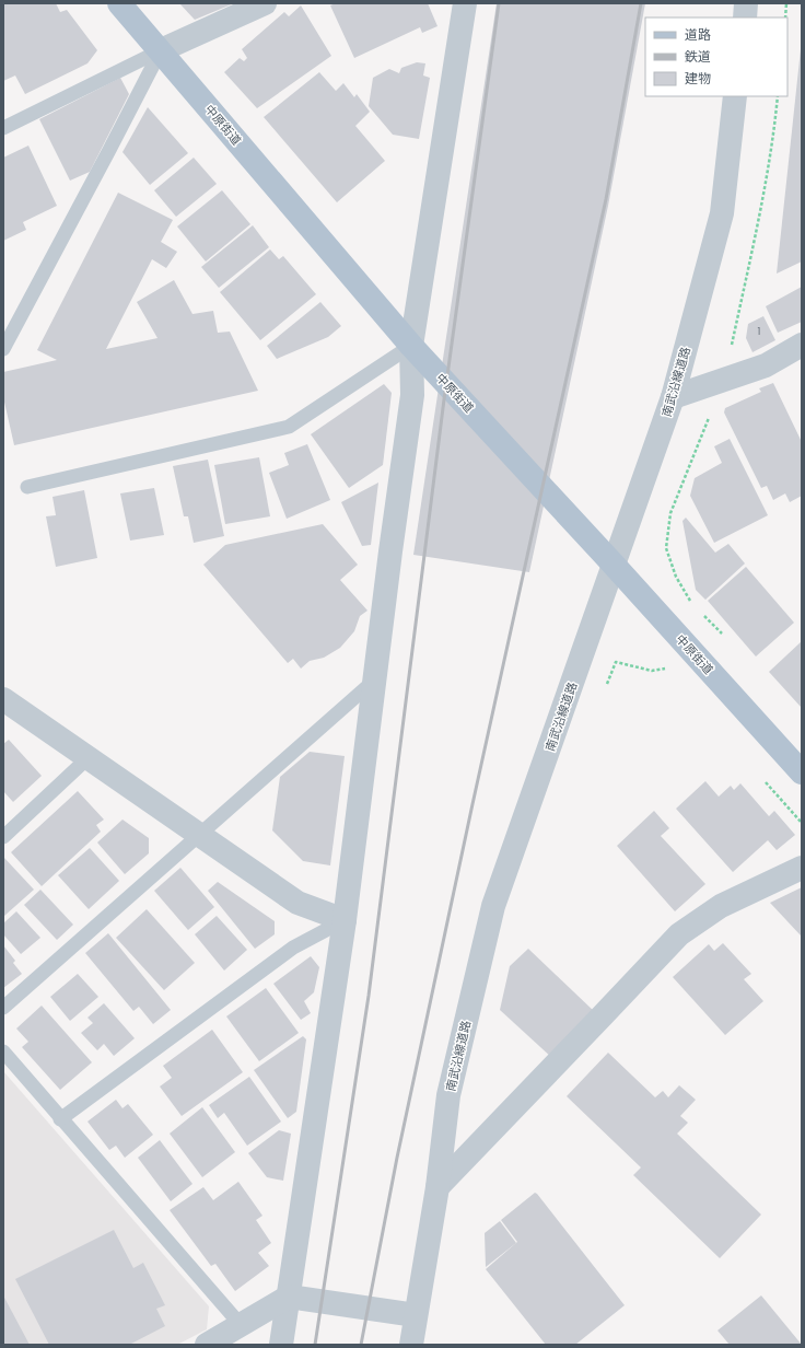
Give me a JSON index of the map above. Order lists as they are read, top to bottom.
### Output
{
  "streets": {
    "main road": ["中原街道"],
    "street": ["南武沿線道路"]
  },
  "crossings": [
    ["中原街道", "南武沿線道路"]
  ],
  "house_numbers": ["1"],
  "legend": ["道路", "鉄道", "建物"]
}
